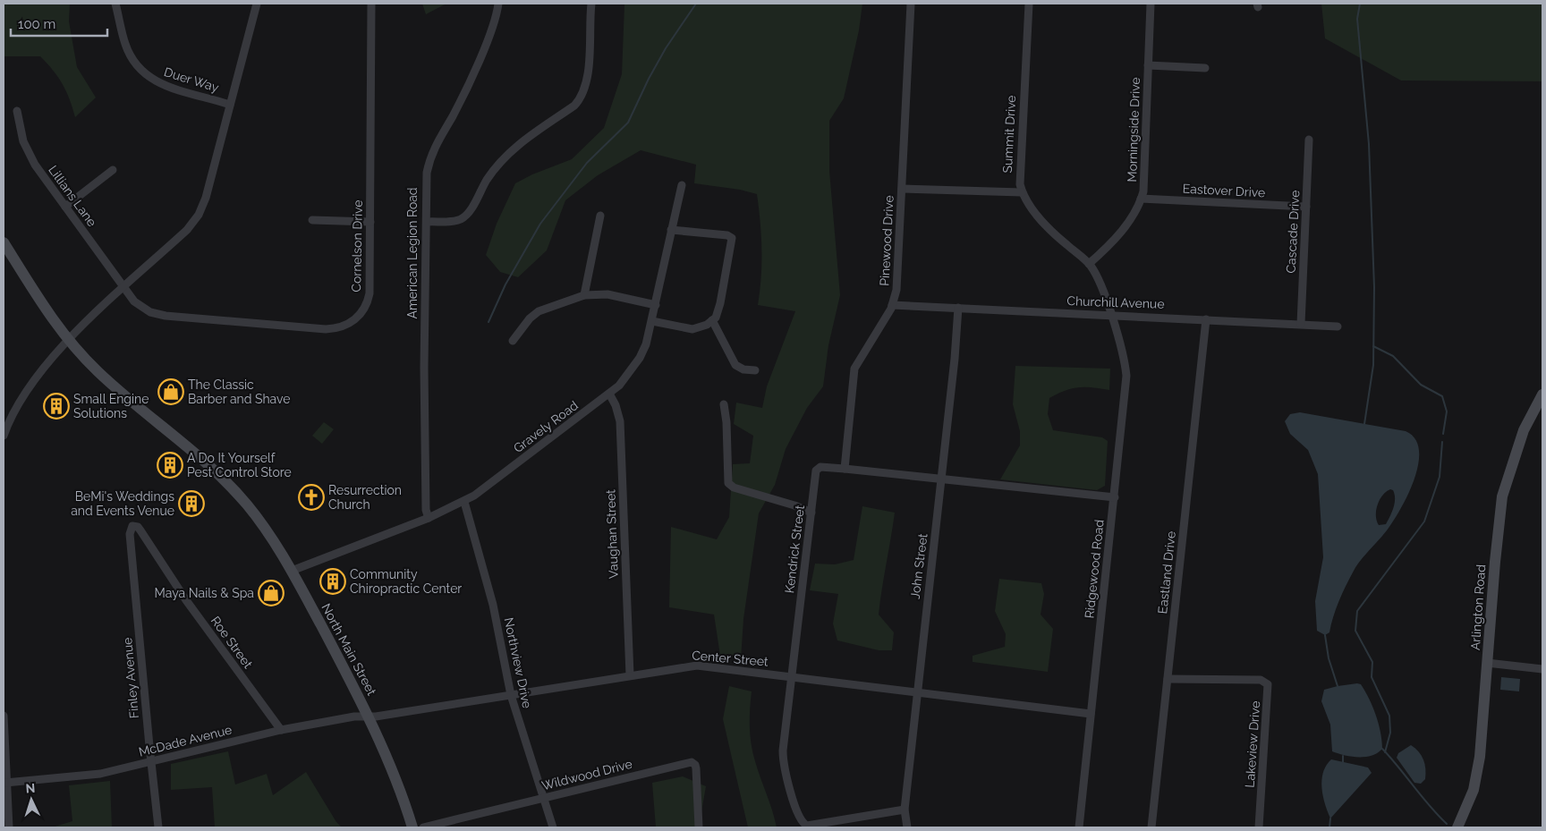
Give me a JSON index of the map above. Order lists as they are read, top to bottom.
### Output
{
  "streets": {
    "main road": ["Arlington Road", "North Main Street"],
    "street": [
      "Duer Way",
      "Morningside Drive",
      "Summit Drive",
      "Eastover Drive",
      "Lillians Lane",
      "Cascade Drive",
      "Pinewood Drive",
      "Cornelson Drive",
      "American Legion Road",
      "Churchill Avenue",
      "Gravely Road",
      "Vaughan Street",
      "Kendrick Street",
      "John Street",
      "Ridgewood Road",
      "Eastland Drive",
      "Roe Street",
      "Center Street",
      "Northview Drive",
      "Finley Avenue",
      "McDade Avenue",
      "Lakeview Drive",
      "Wildwood Drive"
    ]
  },
  "crossings": [
    ["Morningside Drive", "Summit Drive"],
    ["Morningside Drive", "Eastover Drive"],
    ["Summit Drive", "Churchill Avenue"],
    ["Summit Drive", "Ridgewood Road"],
    ["Eastover Drive", "Cascade Drive"],
    ["Lillians Lane", "Cornelson Drive"],
    ["Cascade Drive", "Churchill Avenue"],
    ["Pinewood Drive", "Churchill Avenue"],
    ["Pinewood Drive", "Kendrick Street"],
    ["American Legion Road", "Gravely Road"],
    ["Churchill Avenue", "John Street"],
    ["Churchill Avenue", "Ridgewood Road"],
    ["Churchill Avenue", "Eastland Drive"],
    ["Gravely Road", "Vaughan Street"],
    ["Gravely Road", "North Main Street"],
    ["Gravely Road", "Northview Drive"],
    ["Vaughan Street", "Center Street"],
    ["Kendrick Street", "John Street"],
    ["Kendrick Street", "Ridgewood Road"],
    ["Kendrick Street", "Center Street"],
    ["John Street", "Center Street"],
    ["Ridgewood Road", "Center Street"],
    ["Eastland Drive", "Lakeview Drive"],
    ["Roe Street", "Finley Avenue"],
    ["Roe Street", "McDade Avenue"],
    ["North Main Street", "Center Street"],
    ["North Main Street", "McDade Avenue"],
    ["Center Street", "Northview Drive"],
    ["Center Street", "McDade Avenue"],
    ["Northview Drive", "Wildwood Drive"],
    ["Finley Avenue", "McDade Avenue"]
  ],
  "places": {
    "shop": ["The Classic Barber and Shave", "Maya Nails & Spa"],
    "building": [
      "Small Engine Solutions",
      "A Do It Yourself Pest Control Store",
      "BeMi's Weddings and Events Venue",
      "Community Chiropractic Center"
    ],
    "church": ["Resurrection Church"]
  },
  "scale_bar": "100 m",
  "north": "top"
}
